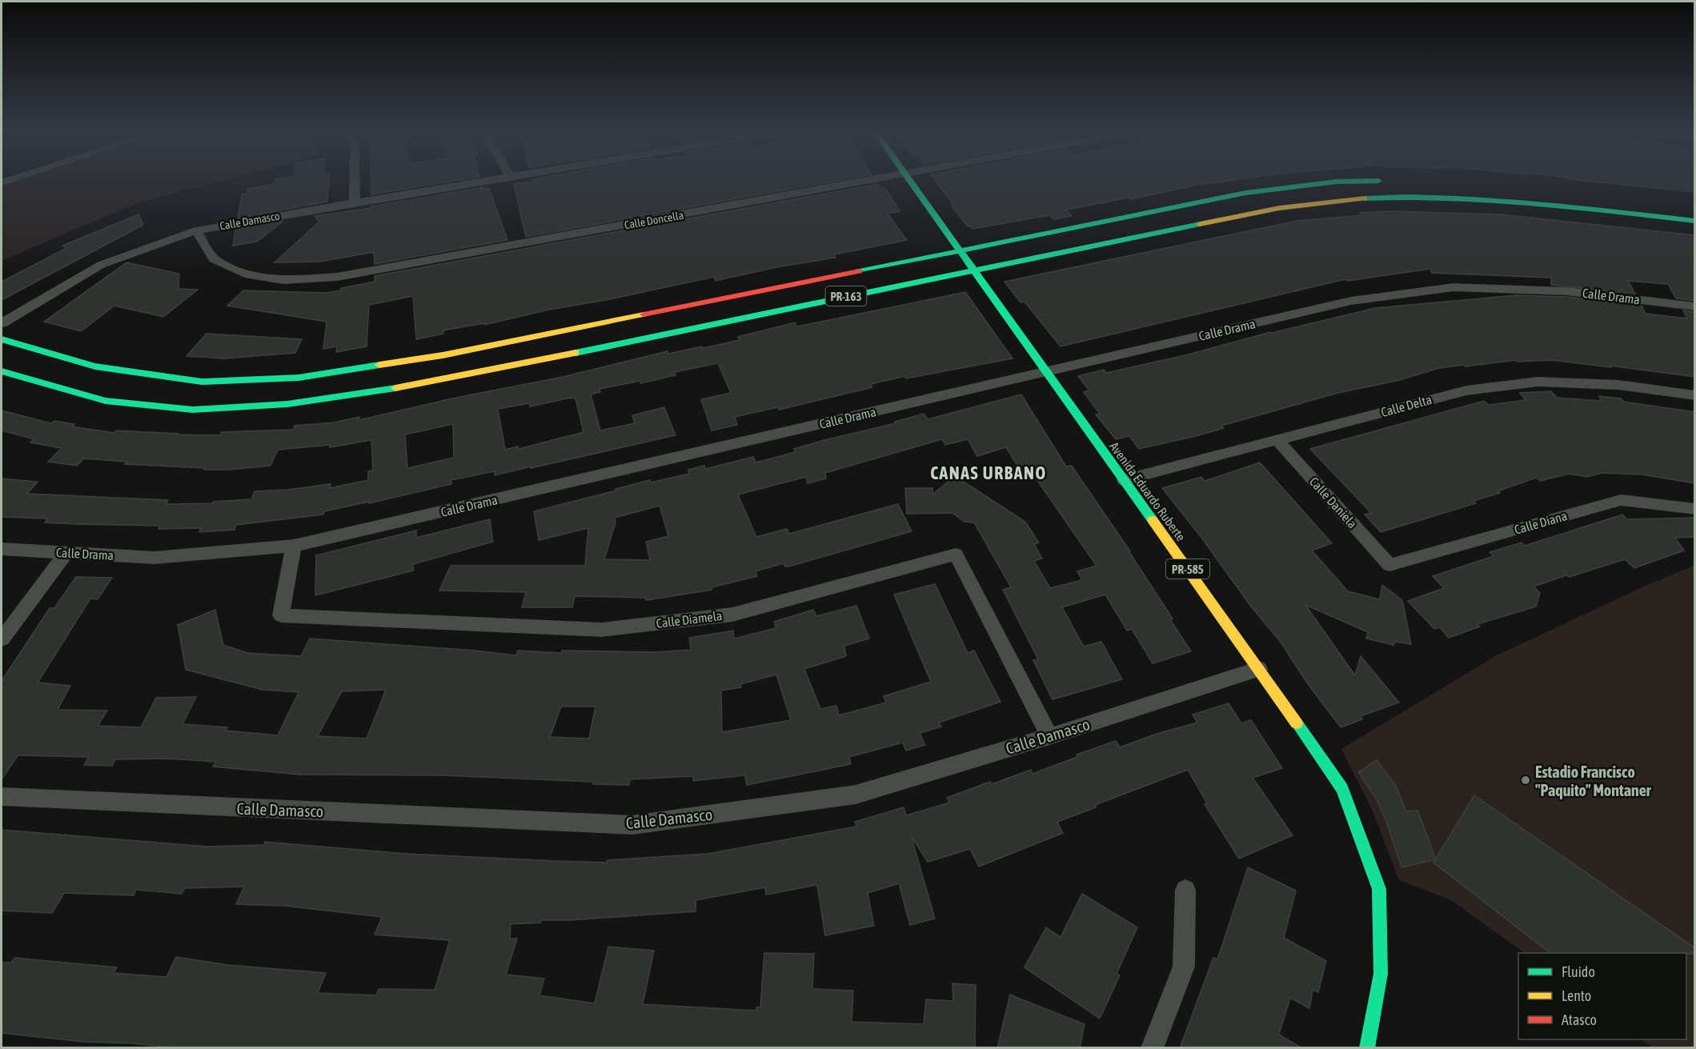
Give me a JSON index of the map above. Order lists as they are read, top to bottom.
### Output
{
  "streets": {
    "main road": ["PR-163", "Avenida Eduardo Ruberte", "PR-585"],
    "street": [
      "Calle Doncella",
      "Calle Damasco",
      "Calle Drama",
      "Calle Delta",
      "Calle Daniela",
      "Calle Diana",
      "Calle Diamela"
    ]
  },
  "crossings": [
    ["Calle Doncella", "Calle Damasco"],
    ["Calle Damasco", "Avenida Eduardo Ruberte"],
    ["Calle Damasco", "Calle Diamela"],
    ["PR-163", "Avenida Eduardo Ruberte"],
    ["Calle Drama", "Avenida Eduardo Ruberte"],
    ["Calle Drama", "Calle Diamela"],
    ["Calle Delta", "Avenida Eduardo Ruberte"],
    ["Calle Delta", "Calle Daniela"],
    ["Calle Daniela", "Calle Diana"]
  ],
  "districts": ["CANAS URBANO"],
  "places": ["Estadio Francisco \"Paquito\" Montaner"],
  "legend": ["Fluido", "Lento", "Atasco"]
}
